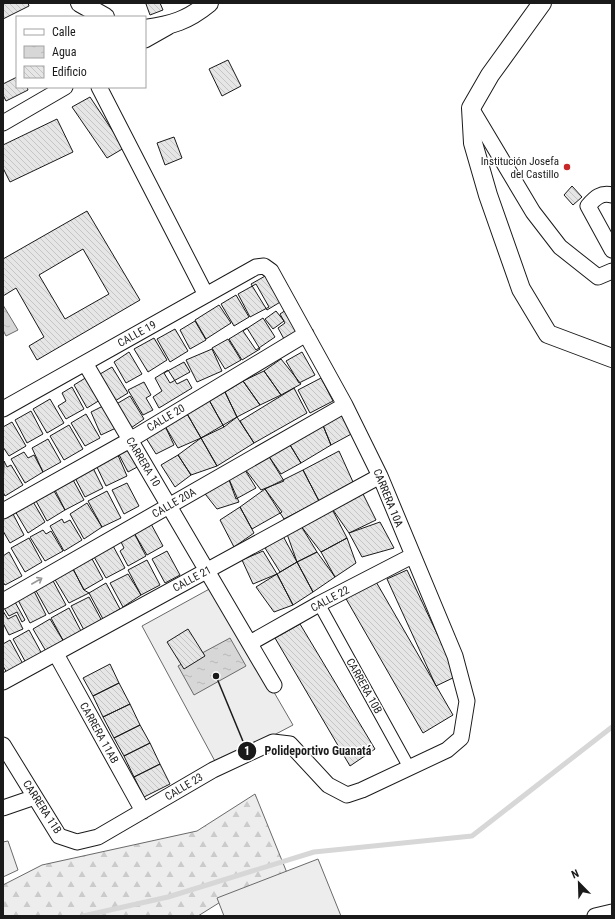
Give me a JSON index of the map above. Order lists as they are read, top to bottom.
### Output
{
  "streets": {
    "street": [
      "CALLE 19",
      "CALLE 20",
      "CARRERA 10",
      "CARRERA 10A",
      "CALLE 20A",
      "CALLE 21",
      "CALLE 22",
      "CARRERA 10B",
      "CARRERA 11AB",
      "CALLE 23",
      "CARRERA 11B"
    ]
  },
  "crossings": [
    ["CALLE 19", "CARRERA 10"],
    ["CALLE 19", "CARRERA 10A"],
    ["CALLE 20", "CARRERA 10"],
    ["CALLE 20", "CARRERA 10A"],
    ["CARRERA 10", "CALLE 20A"],
    ["CARRERA 10", "CALLE 21"],
    ["CARRERA 10", "CALLE 22"],
    ["CARRERA 10A", "CALLE 20A"],
    ["CARRERA 10A", "CALLE 21"],
    ["CARRERA 10A", "CALLE 22"],
    ["CARRERA 10A", "CARRERA 10B"],
    ["CARRERA 10A", "CALLE 23"],
    ["CALLE 21", "CARRERA 11AB"],
    ["CALLE 22", "CARRERA 10B"],
    ["CARRERA 10B", "CALLE 23"],
    ["CARRERA 11AB", "CALLE 23"],
    ["CALLE 23", "CARRERA 11B"]
  ],
  "one_way": ["CALLE 20A"],
  "places": ["Institución Josefa del Castillo", "Polideportivo Guanatá"],
  "legend": ["Calle", "Agua", "Edificio"],
  "north": "top left"
}
